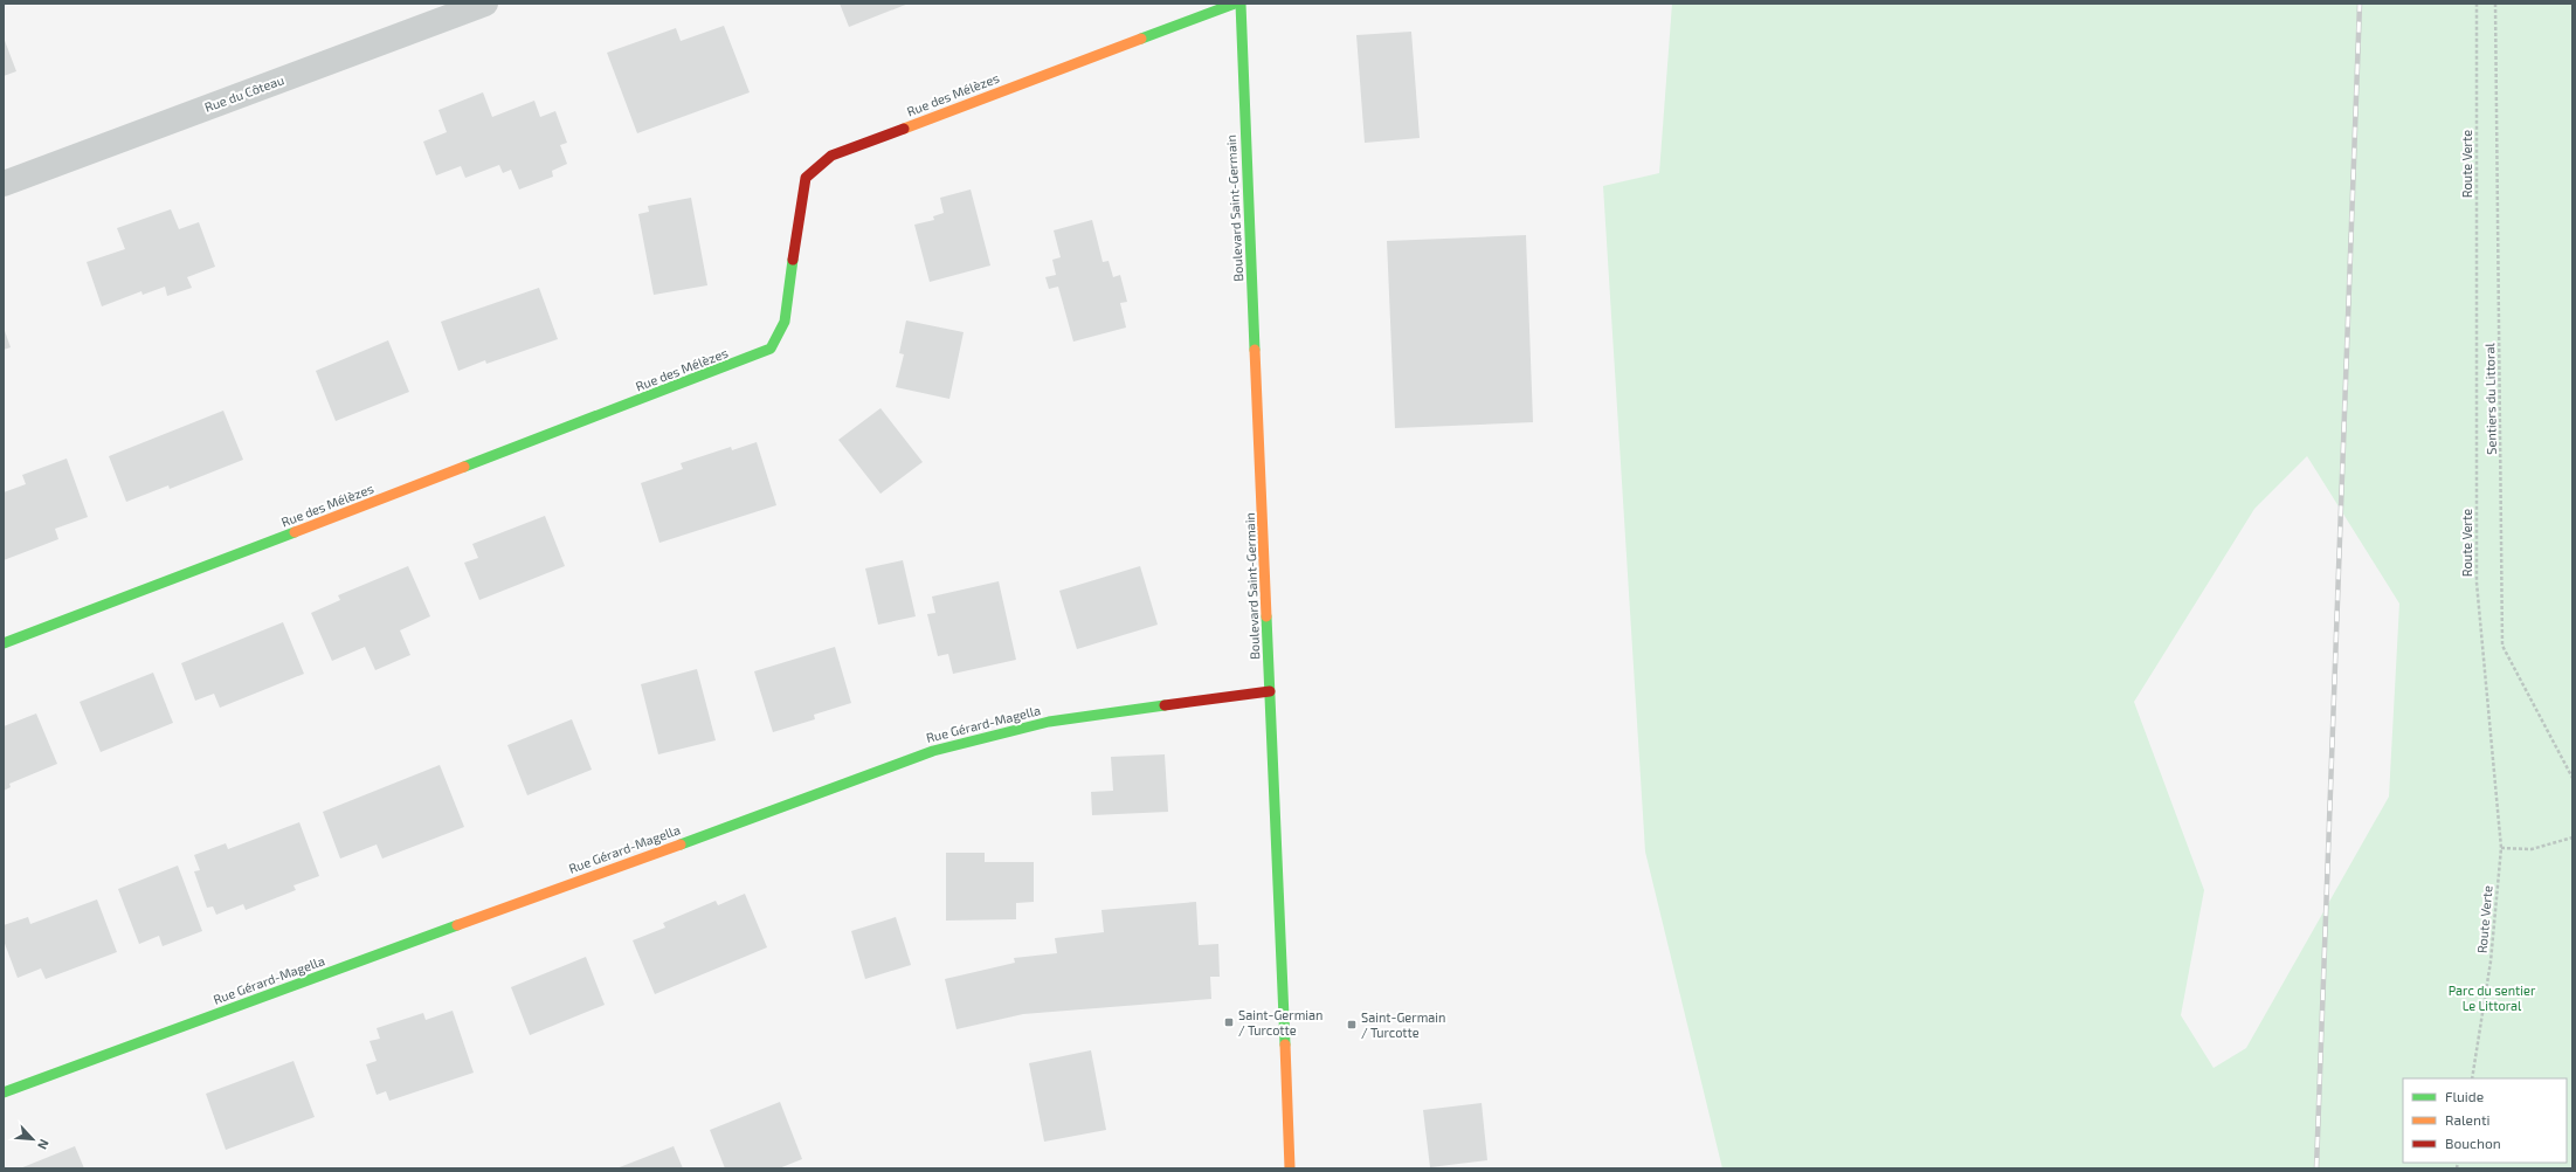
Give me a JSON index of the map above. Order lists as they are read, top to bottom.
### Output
{
  "streets": {
    "street": [
      "Rue du Côteau",
      "Rue des Mélèzes",
      "Boulevard Saint-Germain",
      "Rue Gérard-Magella"
    ],
    "path": ["Route Verte", "Sentiers du Littoral"]
  },
  "crossings": [
    ["Boulevard Saint-Germain", "Rue Gérard-Magella"]
  ],
  "parks": ["Parc du sentier Le Littoral"],
  "places": {
    "transit": ["Saint-Germian / Turcotte", "Saint-Germain / Turcotte"]
  },
  "legend": ["Fluide", "Ralenti", "Bouchon"],
  "north": "bottom right"
}
